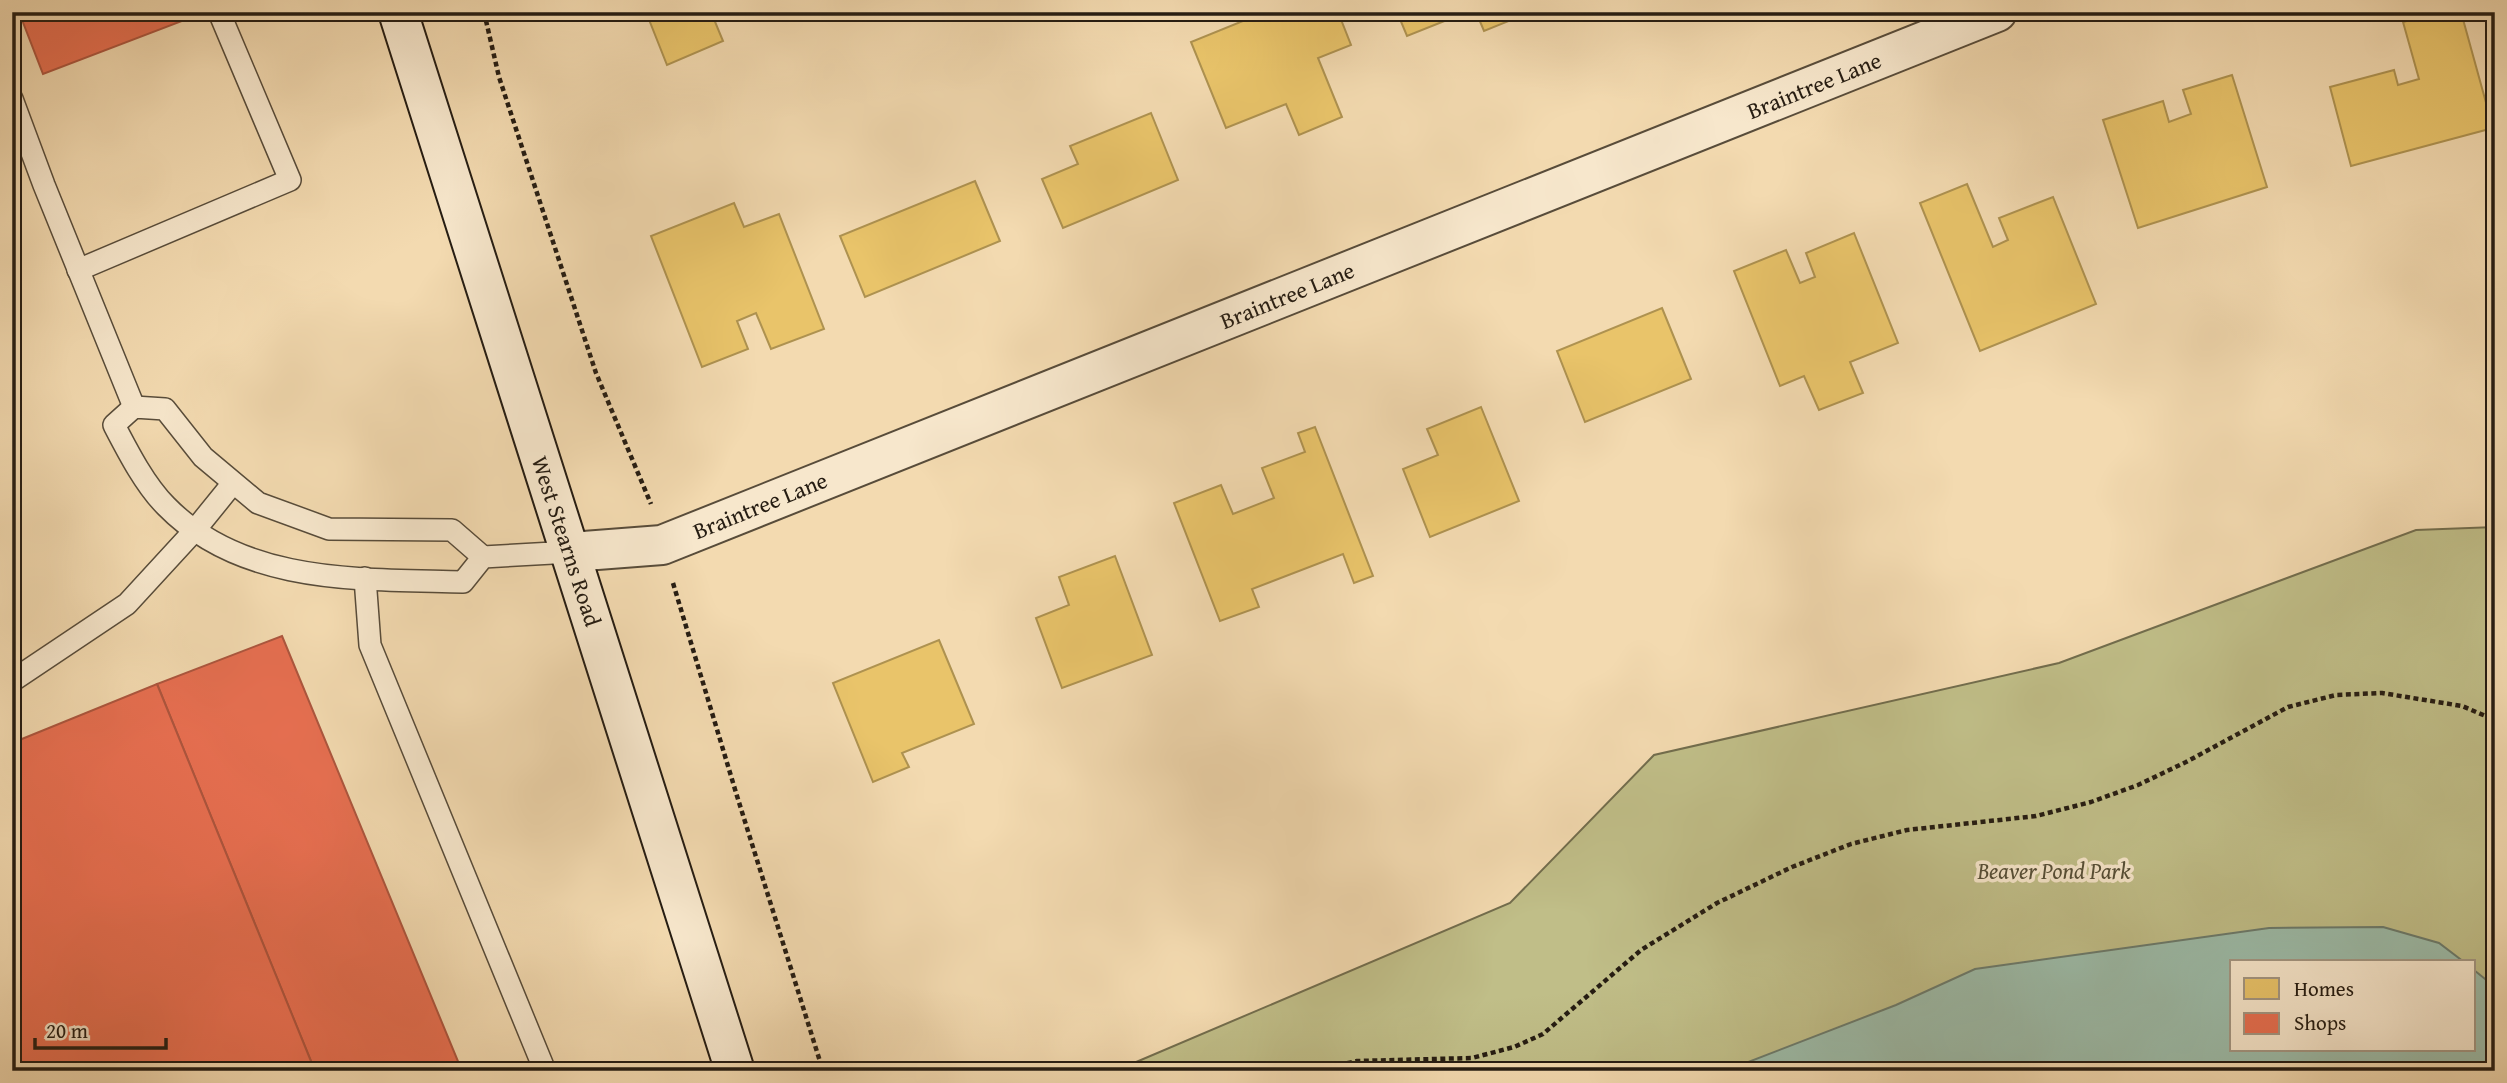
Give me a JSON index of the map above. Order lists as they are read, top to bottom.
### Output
{
  "streets": {
    "street": ["Braintree Lane", "West Stearns Road"]
  },
  "crossings": [
    ["Braintree Lane", "West Stearns Road"]
  ],
  "parks": ["Beaver Pond Park"],
  "legend": ["Homes", "Shops"],
  "scale_bar": "20 m"
}
